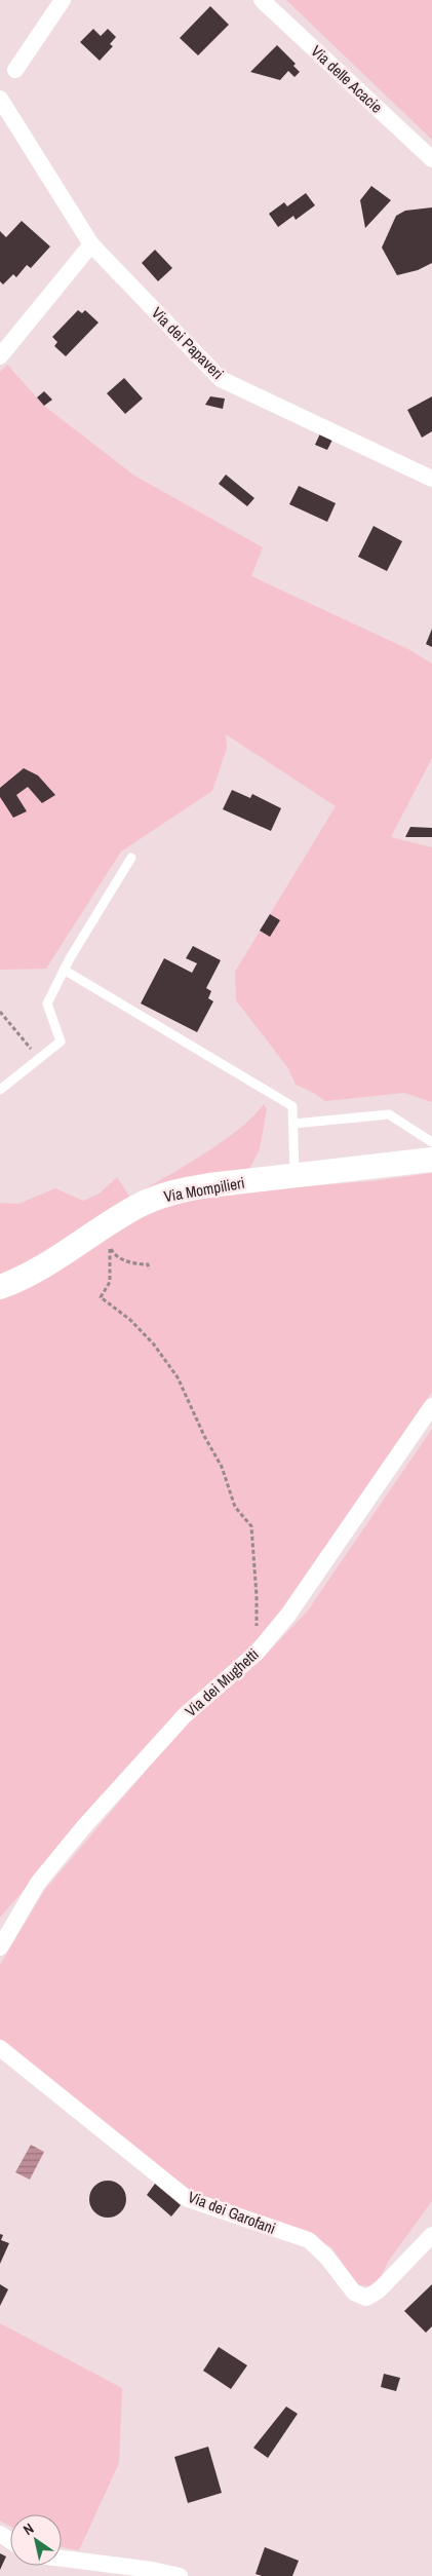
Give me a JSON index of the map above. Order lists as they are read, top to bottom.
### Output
{
  "streets": {
    "street": [
      "Via delle Acacie",
      "Via dei Papaveri",
      "Via Mompilieri",
      "Via dei Mughetti",
      "Via dei Garofani"
    ]
  },
  "north": "top left"
}
